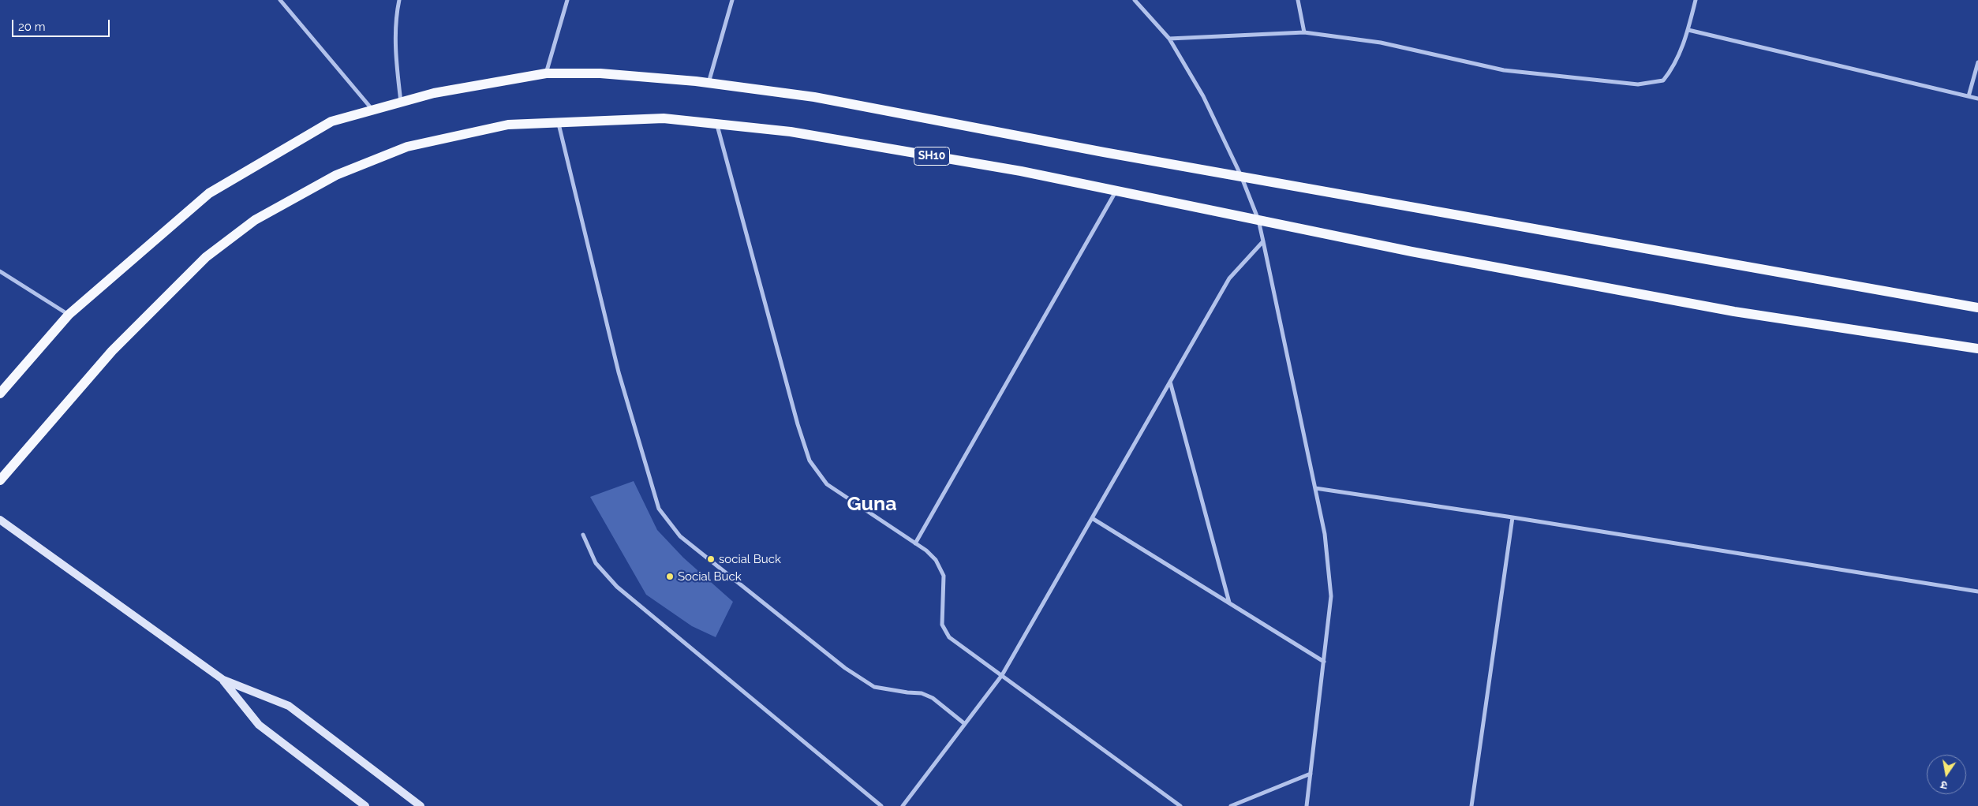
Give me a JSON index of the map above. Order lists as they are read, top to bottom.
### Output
{
  "streets": {
    "main road": ["SH10"]
  },
  "districts": ["Guna"],
  "places": ["social Buck", "Social Buck"],
  "scale_bar": "20 m",
  "north": "bottom"
}
